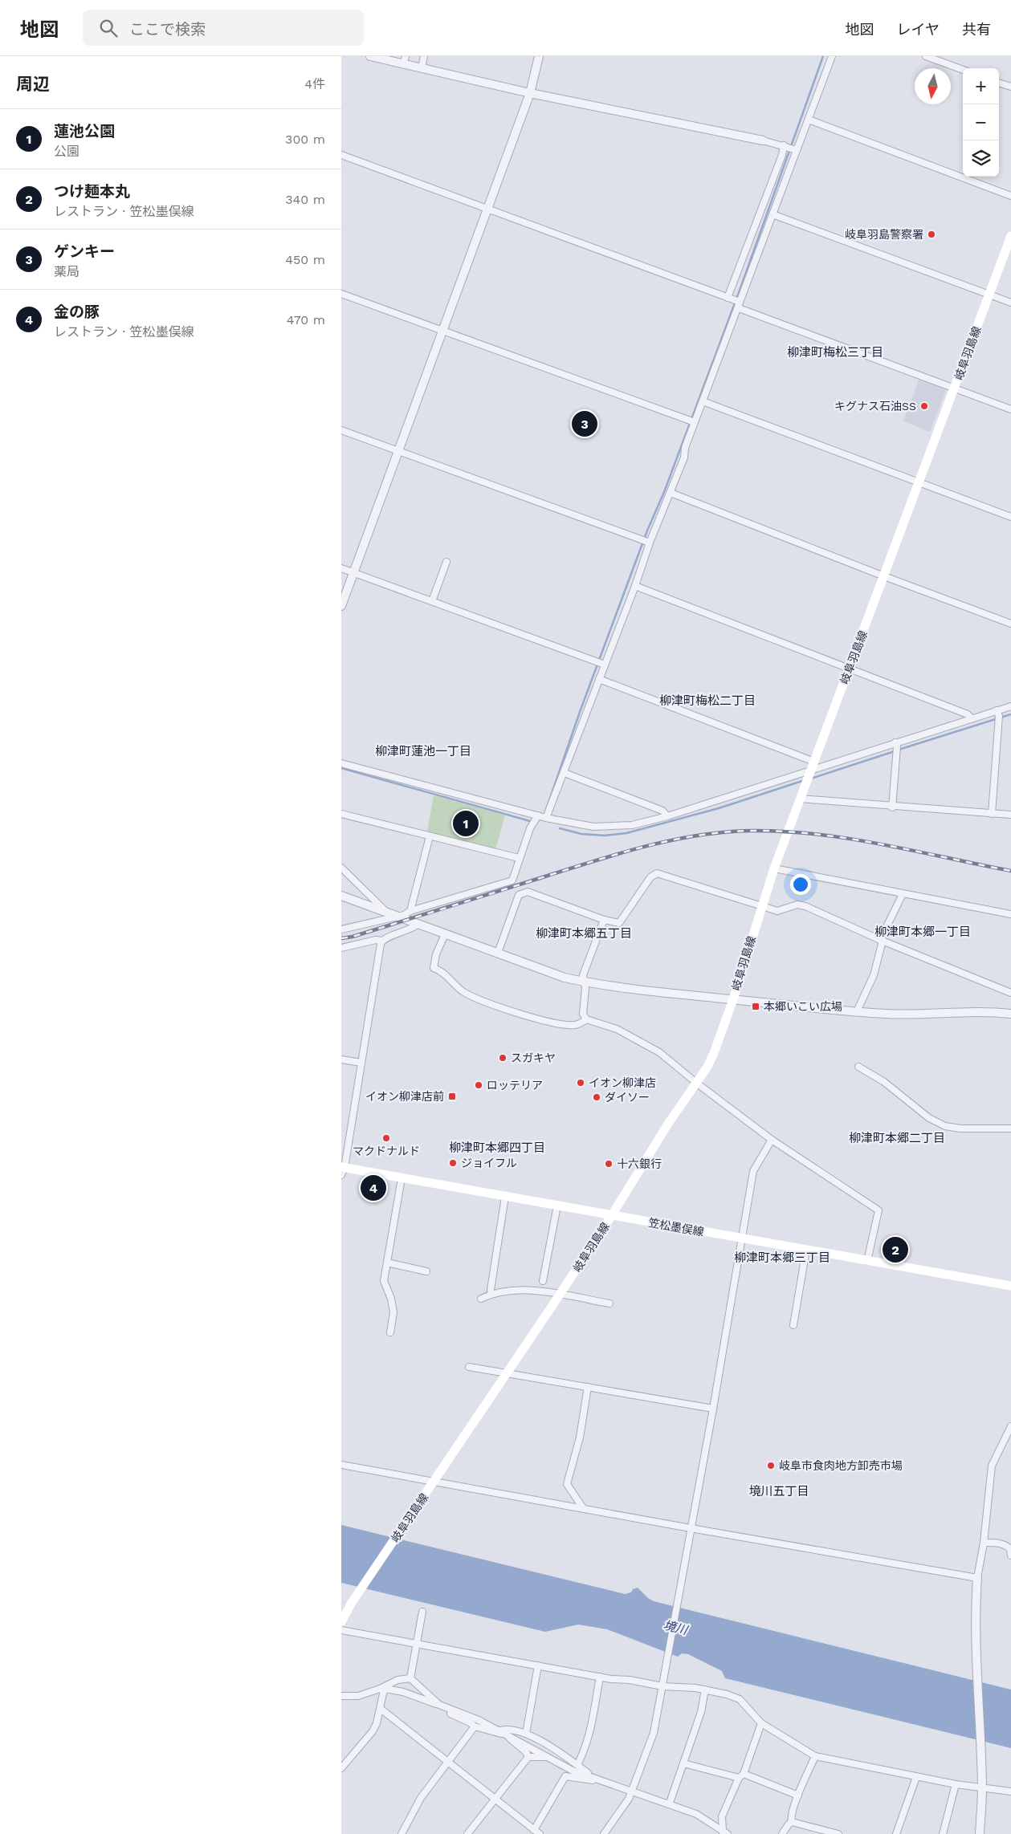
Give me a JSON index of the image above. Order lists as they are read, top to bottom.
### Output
{
  "streets": {
    "main road": ["岐阜羽島線", "笠松墨俣線"]
  },
  "crossings": [
    ["岐阜羽島線", "笠松墨俣線"]
  ],
  "districts": [
    "柳津町梅松三丁目",
    "柳津町梅松二丁目",
    "柳津町蓮池一丁目",
    "柳津町本郷一丁目",
    "柳津町本郷五丁目",
    "柳津町本郷二丁目",
    "柳津町本郷四丁目",
    "柳津町本郷三丁目",
    "境川五丁目"
  ],
  "water": ["境川"],
  "places": {
    "other": [
      "岐阜羽島警察署",
      "キグナス石油SS",
      "スガキヤ",
      "イオン柳津店",
      "ロッテリア",
      "ダイソー",
      "マクドナルド",
      "ジョイフル",
      "十六銀行",
      "岐阜市食肉地方卸売市場"
    ],
    "transit": ["本郷いこい広場", "イオン柳津店前"]
  },
  "north": "bottom",
  "page": {
    "header": "地図",
    "search": "ここで検索",
    "nav": ["地図", "レイヤ", "共有"],
    "heading": ["周辺", "4件"],
    "map_buttons": ["+", "−"],
    "list": [
      {
        "mark": "1",
        "name": "蓮池公園",
        "note": "公園",
        "value": "300 m"
      },
      {
        "mark": "2",
        "name": "つけ麺本丸",
        "note": "レストラン · 笠松墨俣線",
        "value": "340 m"
      },
      {
        "mark": "3",
        "name": "ゲンキー",
        "note": "薬局",
        "value": "450 m"
      },
      {
        "mark": "4",
        "name": "金の豚",
        "note": "レストラン · 笠松墨俣線",
        "value": "470 m"
      }
    ],
    "pins": [
      "3",
      "1",
      "4",
      "2"
    ]
  }
}
